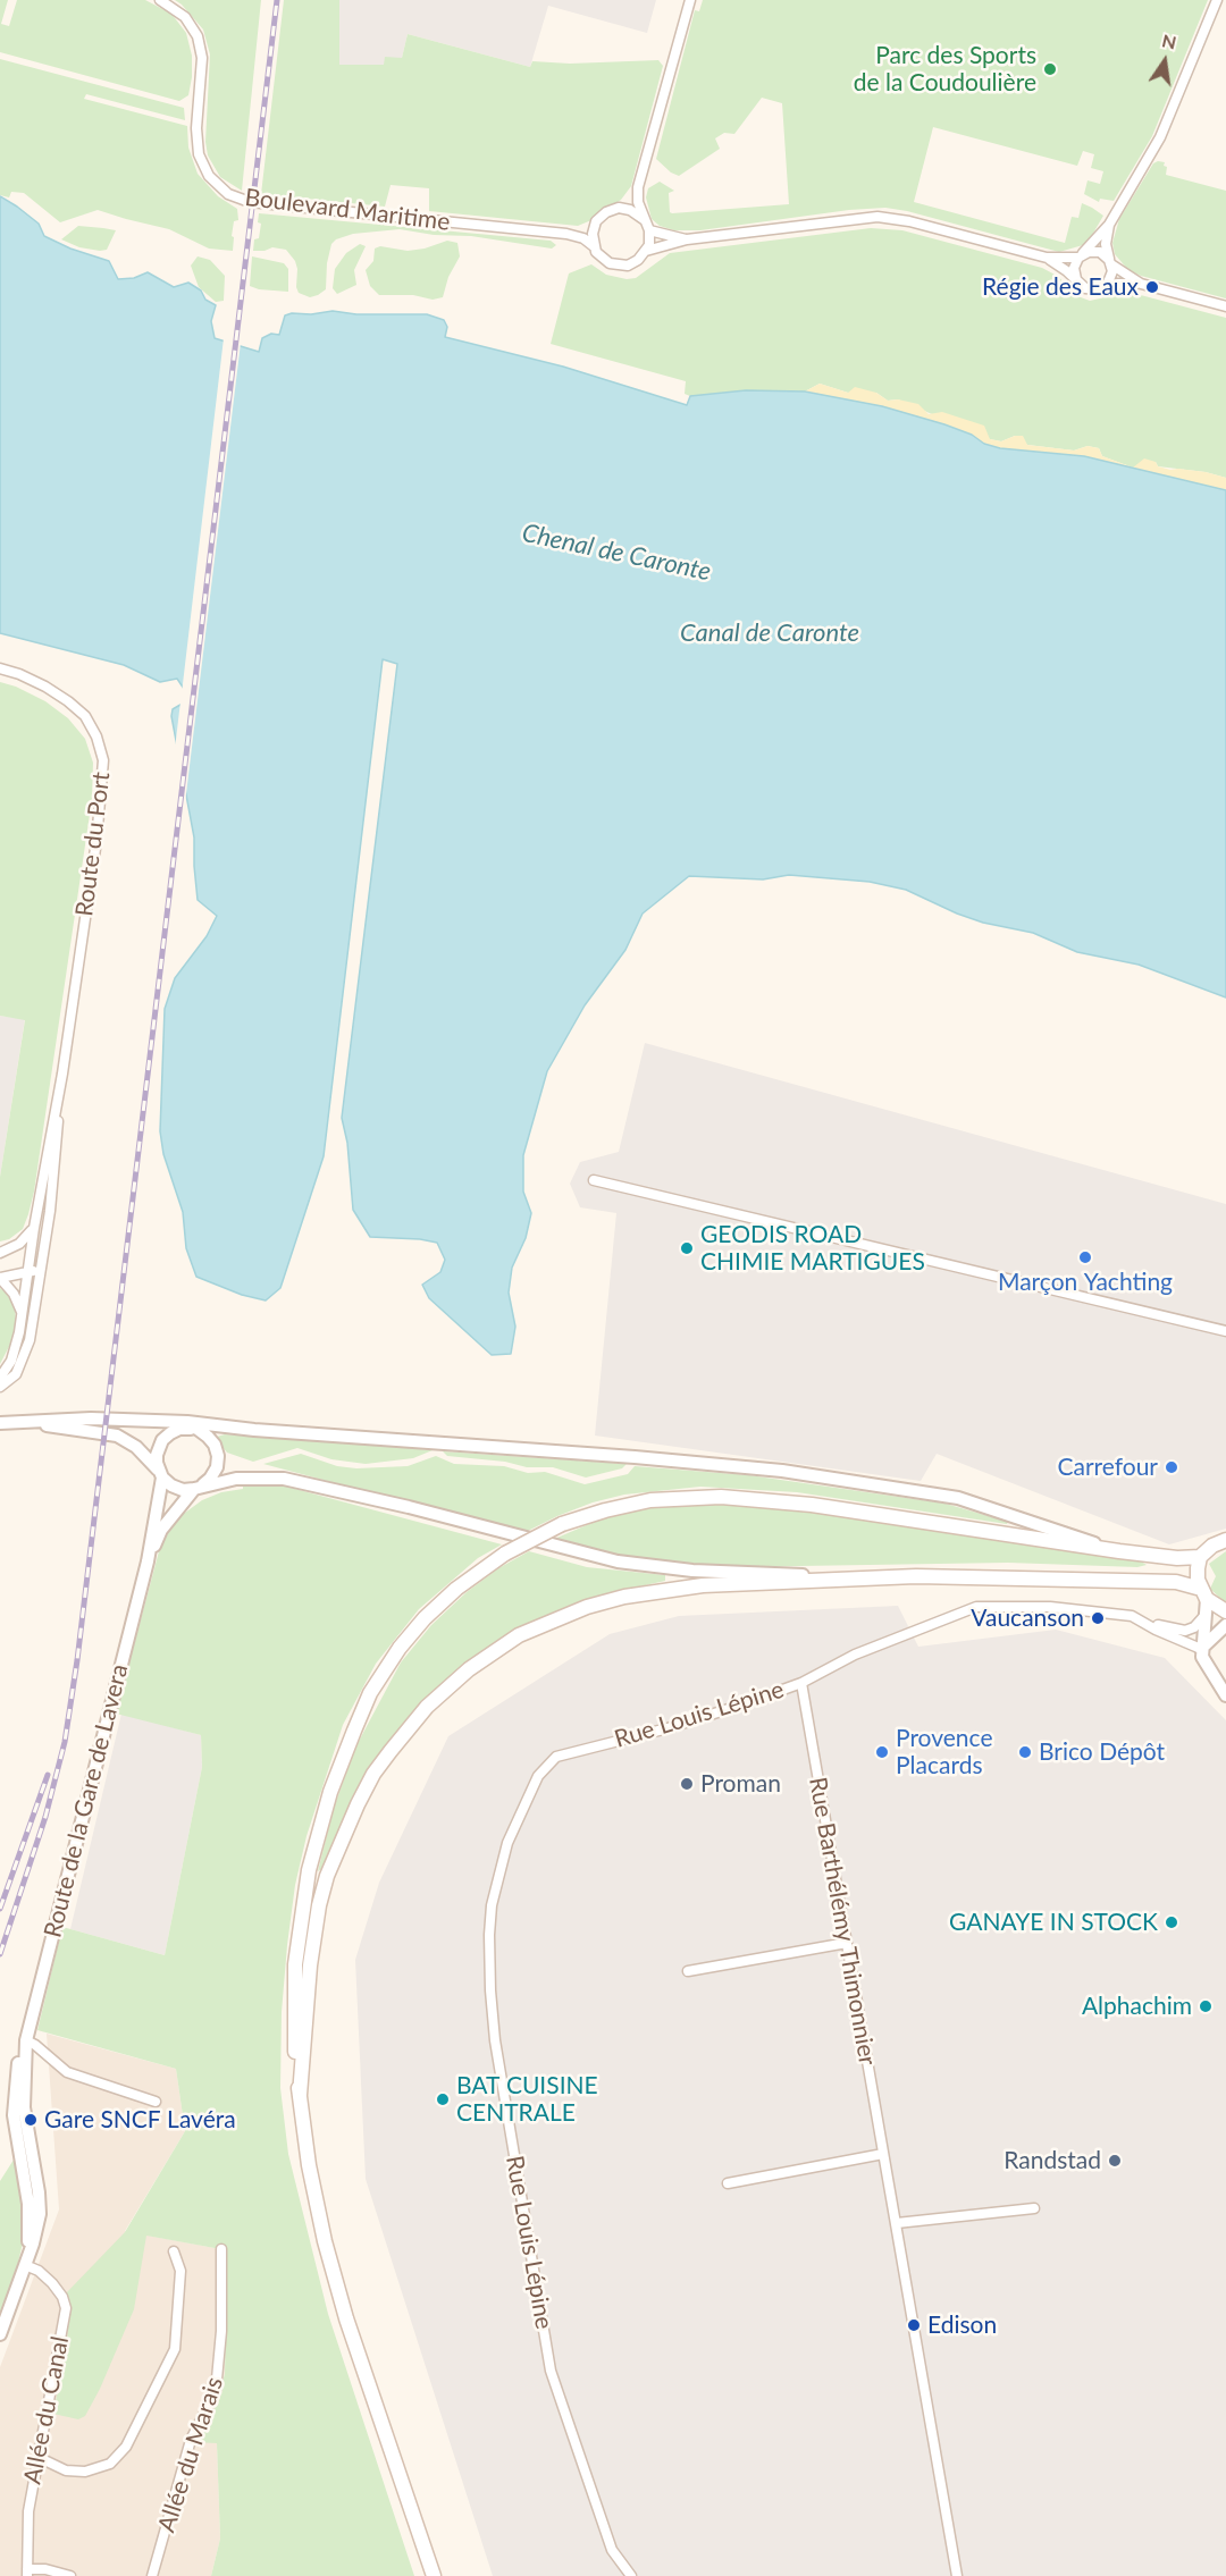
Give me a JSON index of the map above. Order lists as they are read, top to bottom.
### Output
{
  "streets": {
    "street": [
      "Boulevard Maritime",
      "Route du Port",
      "Rue Louis Lépine",
      "Route de la Gare de Lavera",
      "Rue Barthélémy Thimonnier",
      "Allée du Canal",
      "Allée du Marais"
    ]
  },
  "crossings": [
    ["Rue Louis Lépine", "Rue Barthélémy Thimonnier"],
    ["Route de la Gare de Lavera", "Allée du Canal"]
  ],
  "water": ["Chenal de Caronte", "Canal de Caronte"],
  "places": [
    "Parc des Sports de la Coudoulière",
    "Régie des Eaux",
    "GEODIS ROAD CHIMIE MARTIGUES",
    "Marçon Yachting",
    "Carrefour",
    "Vaucanson",
    "Provence Placards",
    "Brico Dépôt",
    "Proman",
    "GANAYE IN STOCK",
    "Alphachim",
    "BAT CUISINE CENTRALE",
    "Gare SNCF Lavéra",
    "Randstad",
    "Edison"
  ],
  "north": "top"
}
